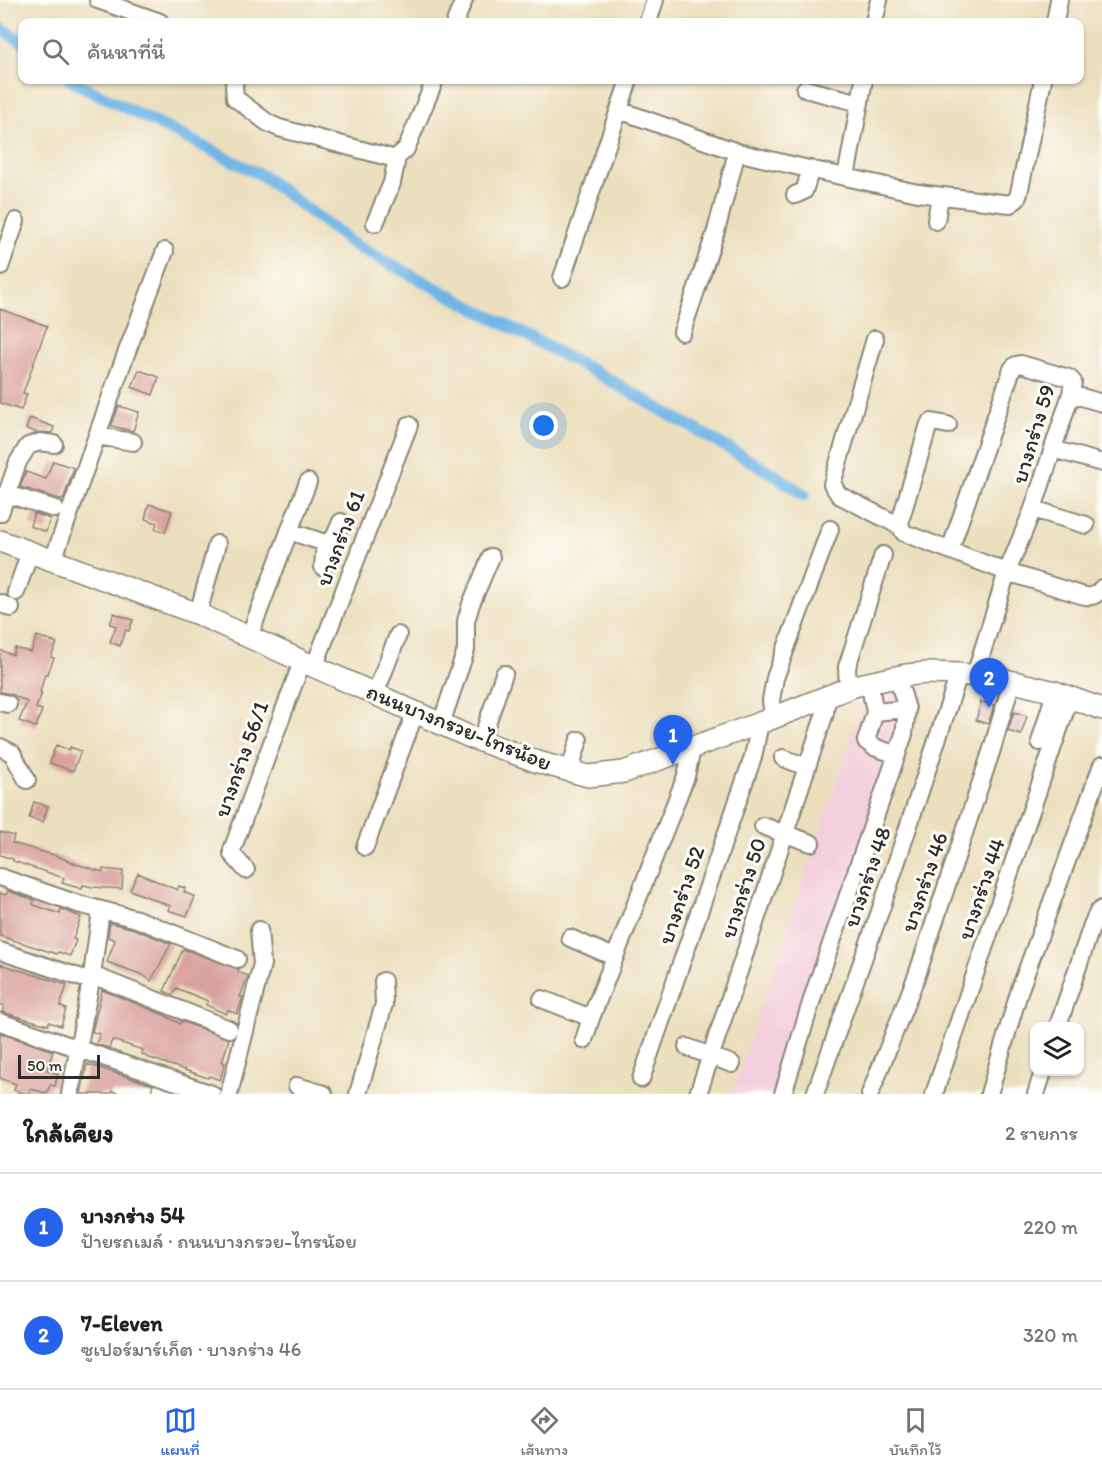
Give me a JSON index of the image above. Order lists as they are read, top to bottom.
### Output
{
  "streets": {
    "main road": ["ถนนบางกรวย-ไทรน้อย"],
    "street": [
      "บางกร่าง 59",
      "บางกร่าง 61",
      "บางกร่าง 56/1",
      "บางกร่าง 48",
      "บางกร่าง 46",
      "บางกร่าง 50",
      "บางกร่าง 44",
      "บางกร่าง 52"
    ]
  },
  "crossings": [
    ["บางกร่าง 59", "ถนนบางกรวย-ไทรน้อย"],
    ["บางกร่าง 59", "บางกร่าง 48"],
    ["บางกร่าง 61", "ถนนบางกรวย-ไทรน้อย"],
    ["บางกร่าง 61", "บางกร่าง 56/1"],
    ["ถนนบางกรวย-ไทรน้อย", "บางกร่าง 56/1"],
    ["ถนนบางกรวย-ไทรน้อย", "บางกร่าง 48"],
    ["ถนนบางกรวย-ไทรน้อย", "บางกร่าง 46"],
    ["ถนนบางกรวย-ไทรน้อย", "บางกร่าง 50"],
    ["ถนนบางกรวย-ไทรน้อย", "บางกร่าง 44"],
    ["ถนนบางกรวย-ไทรน้อย", "บางกร่าง 52"]
  ],
  "scale_bar": "50 m",
  "page": {
    "search": "ค้นหาที่นี่",
    "pins": ["2", "1"],
    "scale": "50 m",
    "heading": ["ใกล้เคียง", "2 รายการ"],
    "list": [
      {
        "mark": "1",
        "name": "บางกร่าง 54",
        "note": "ป้ายรถเมล์ · ถนนบางกรวย-ไทรน้อย",
        "value": "220 m"
      },
      {
        "mark": "2",
        "name": "7-Eleven",
        "note": "ซูเปอร์มาร์เก็ต · บางกร่าง 46",
        "value": "320 m"
      }
    ],
    "nav": ["แผนที่", "เส้นทาง", "บันทึกไว้"]
  }
}
